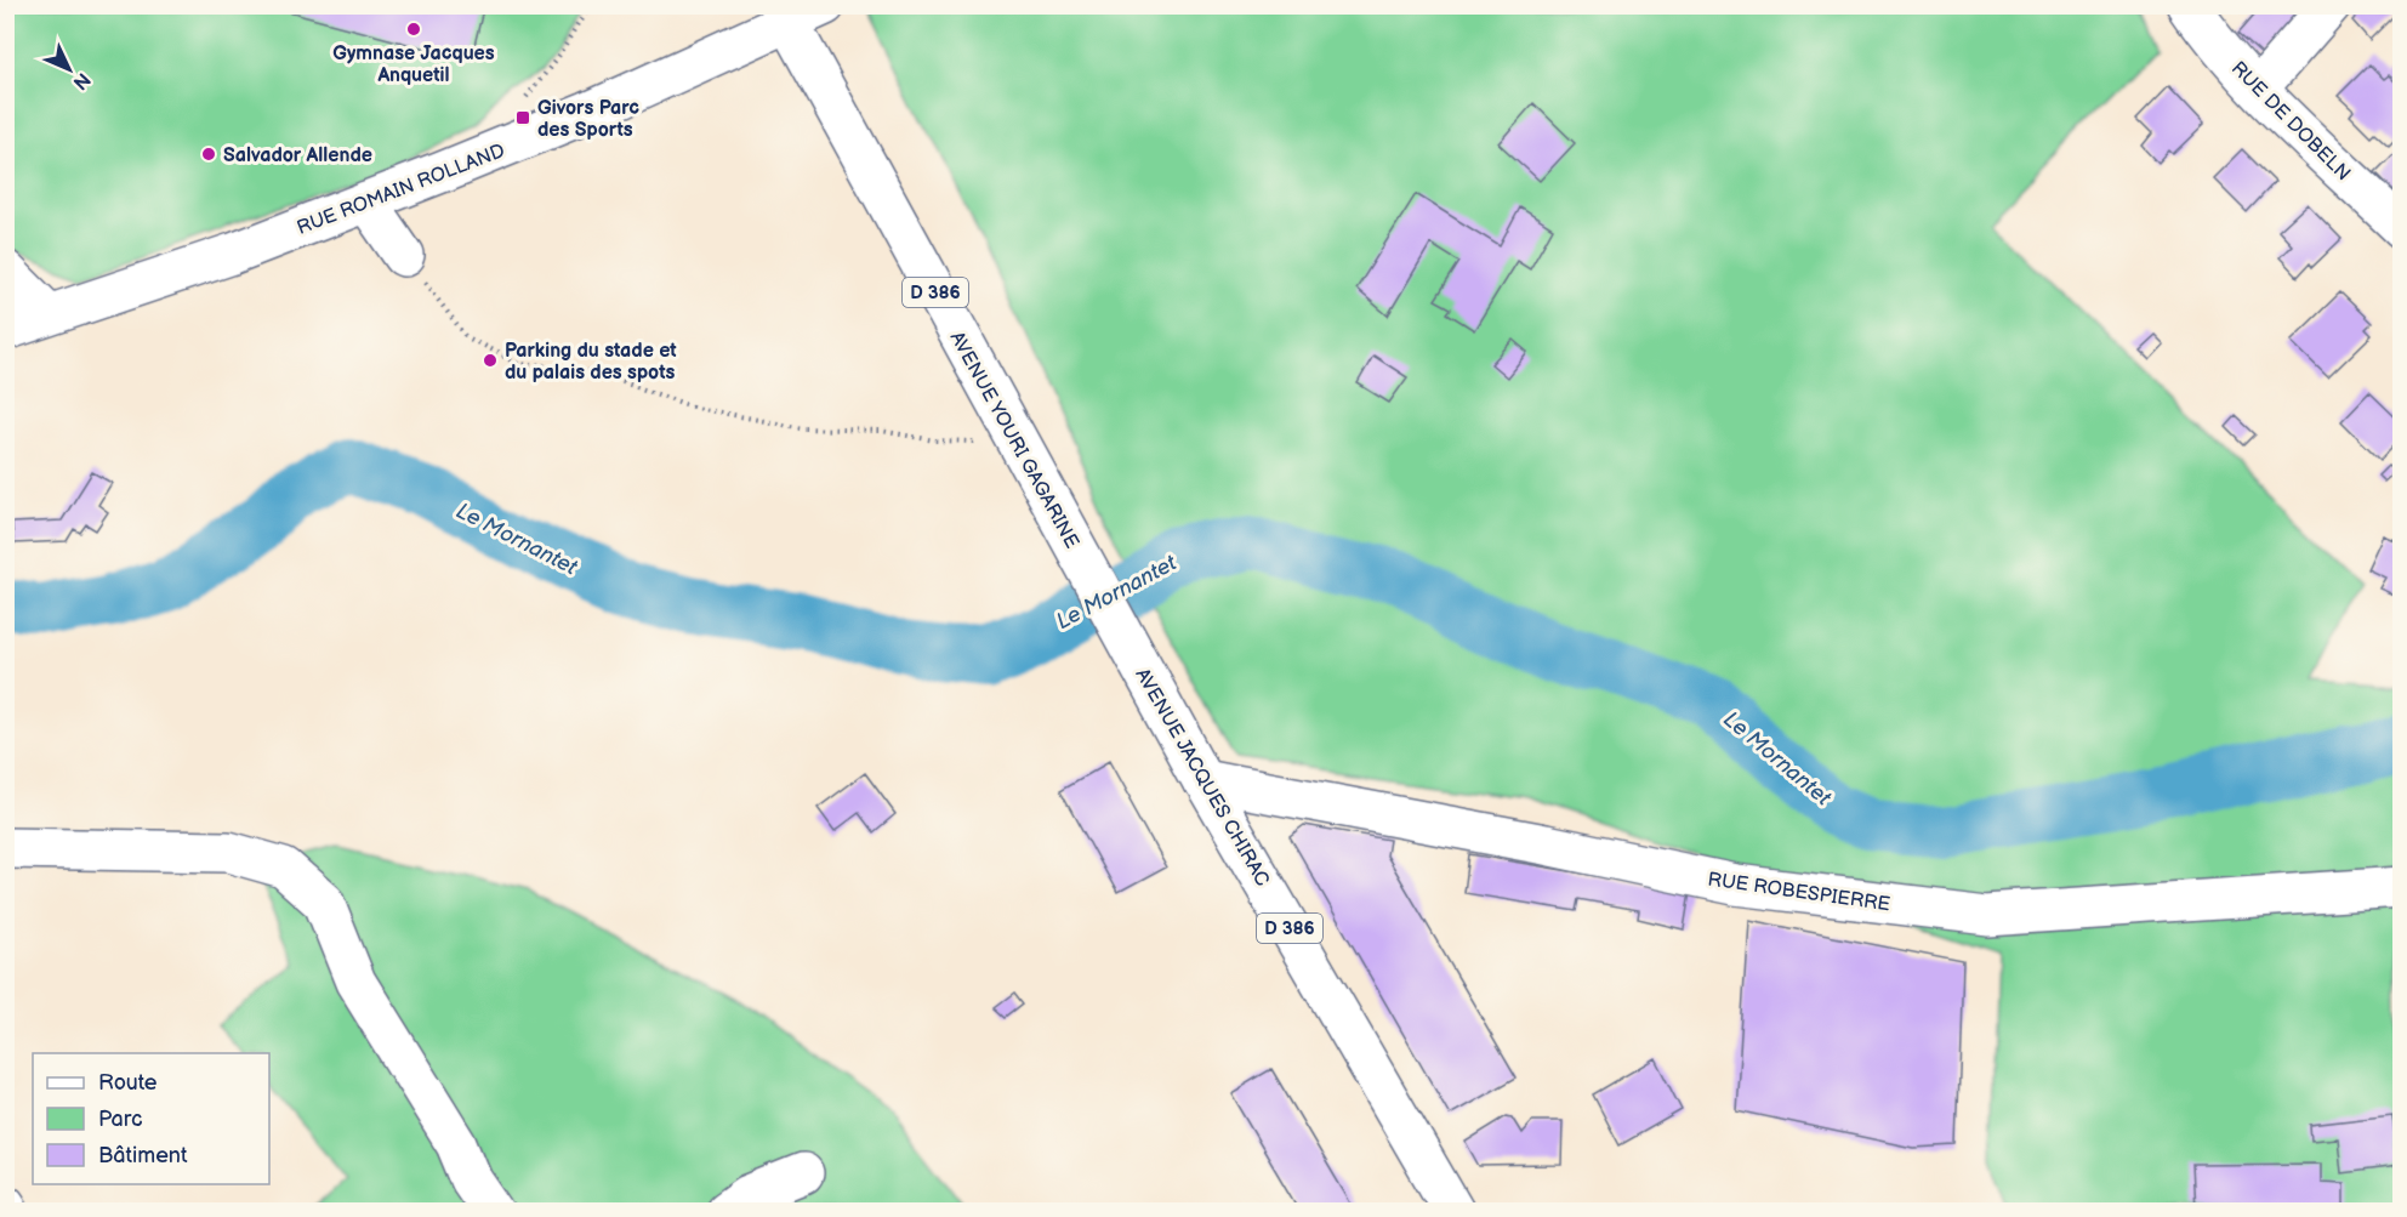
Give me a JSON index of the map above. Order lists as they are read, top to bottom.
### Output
{
  "streets": {
    "street": [
      "RUE DE DOBELN",
      "RUE ROMAIN ROLLAND",
      "D 386",
      "AVENUE YOURI GAGARINE",
      "AVENUE JACQUES CHIRAC",
      "RUE ROBESPIERRE"
    ]
  },
  "crossings": [
    ["RUE ROMAIN ROLLAND", "AVENUE YOURI GAGARINE"],
    ["AVENUE YOURI GAGARINE", "AVENUE JACQUES CHIRAC"],
    ["AVENUE JACQUES CHIRAC", "RUE ROBESPIERRE"]
  ],
  "water": ["Le Mornantet"],
  "places": {
    "other": ["Gymnase Jacques Anquetil", "Salvador Allende", "Parking du stade et du palais des spots"],
    "transit": ["Givors Parc des Sports"]
  },
  "legend": ["Route", "Parc", "Bâtiment"],
  "north": "bottom right"
}
